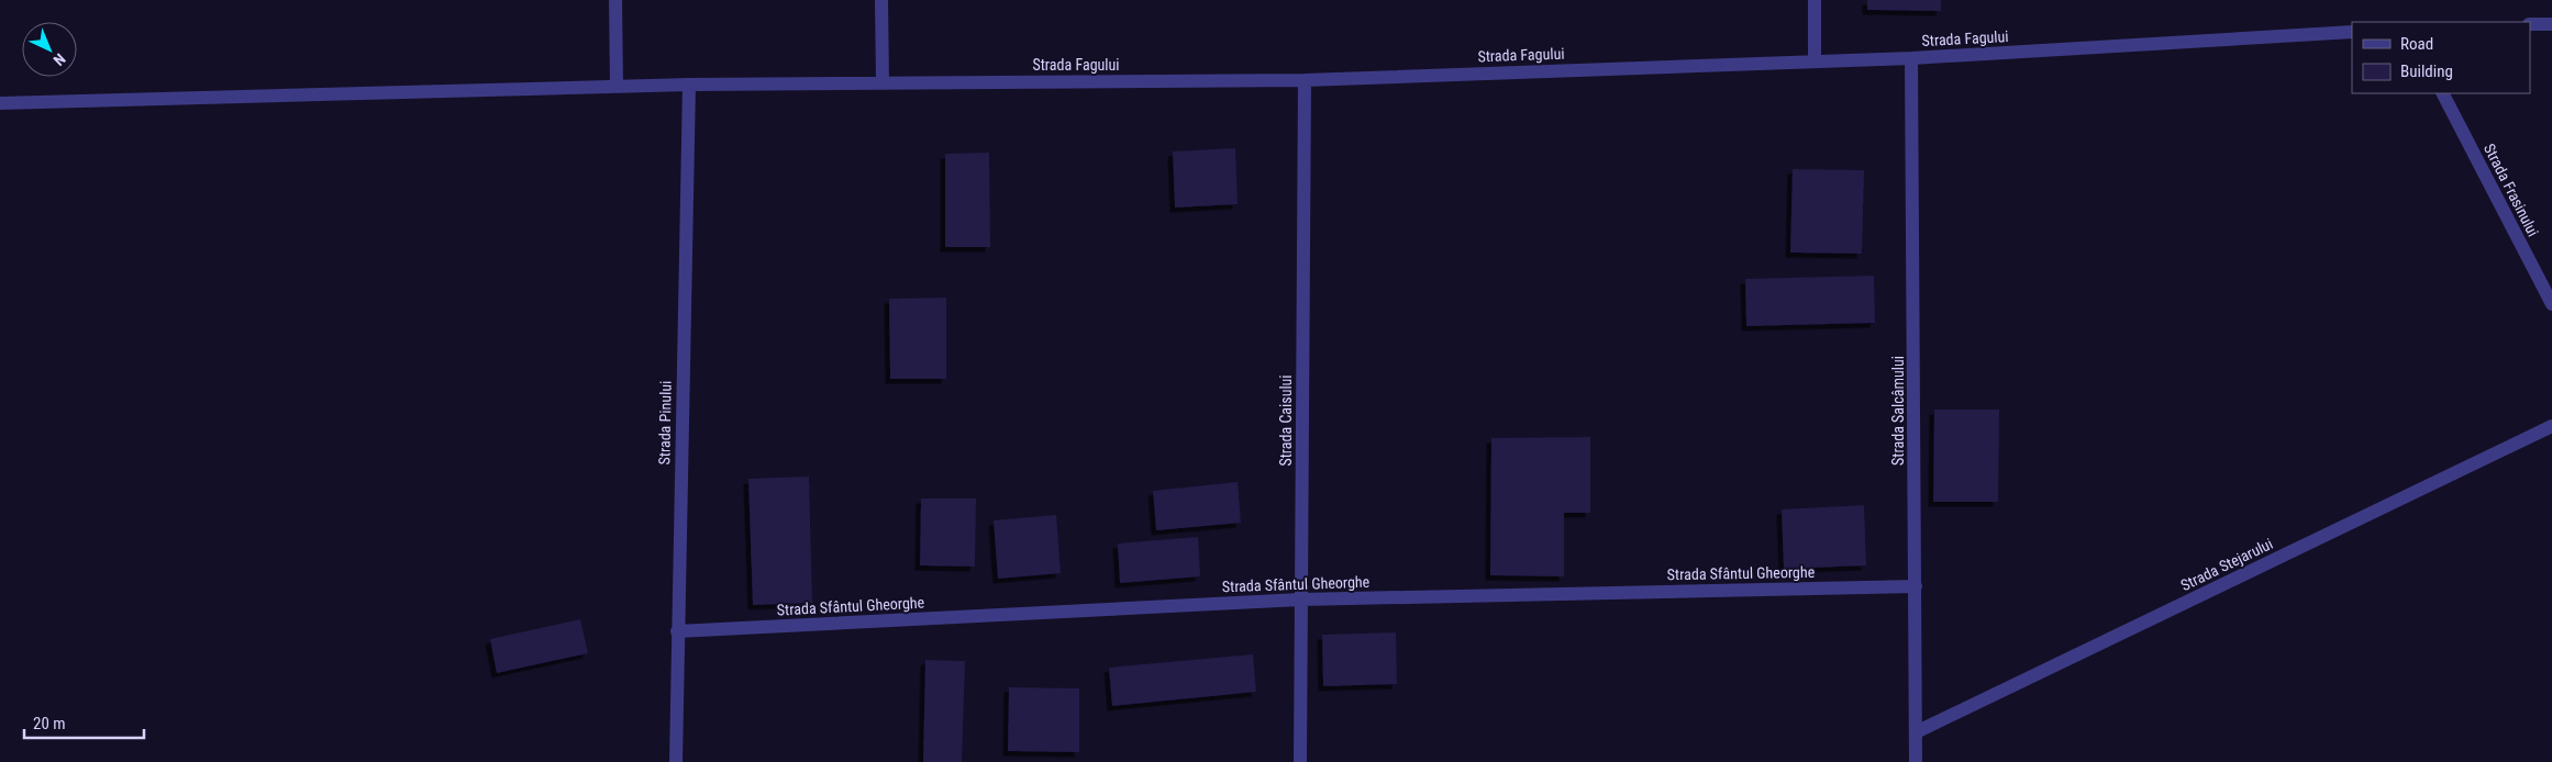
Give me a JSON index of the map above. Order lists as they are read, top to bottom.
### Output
{
  "streets": {
    "street": [
      "Strada Fagului",
      "Strada Frasinului",
      "Strada Salcâmului",
      "Strada Caisului",
      "Strada Pinului",
      "Strada Stejarului",
      "Strada Sfântul Gheorghe"
    ]
  },
  "crossings": [
    ["Strada Fagului", "Strada Salcâmului"],
    ["Strada Fagului", "Strada Caisului"],
    ["Strada Fagului", "Strada Pinului"],
    ["Strada Salcâmului", "Strada Stejarului"],
    ["Strada Salcâmului", "Strada Sfântul Gheorghe"],
    ["Strada Caisului", "Strada Sfântul Gheorghe"],
    ["Strada Pinului", "Strada Sfântul Gheorghe"]
  ],
  "legend": ["Road", "Building"],
  "scale_bar": "20 m",
  "north": "bottom right"
}
